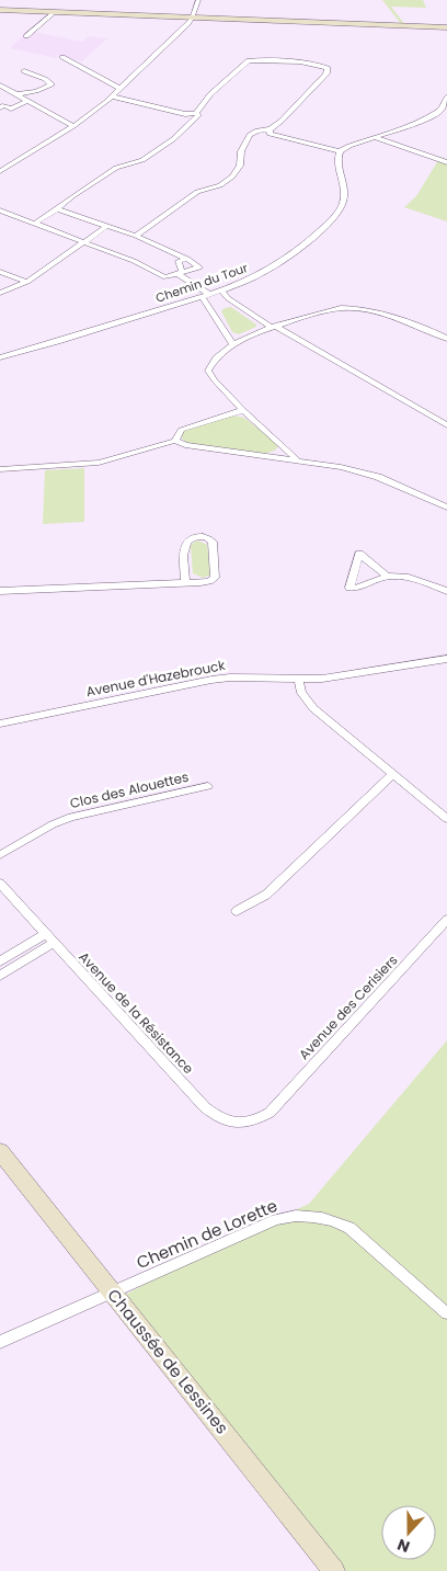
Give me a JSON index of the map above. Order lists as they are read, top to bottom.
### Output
{
  "streets": {
    "main road": ["Chaussée de Lessines"],
    "street": [
      "Chemin du Tour",
      "Avenue d'Hazebrouck",
      "Clos des Alouettes",
      "Avenue des Cerisiers",
      "Avenue de la Résistance",
      "Chemin de Lorette"
    ]
  },
  "crossings": [
    ["Avenue des Cerisiers", "Avenue de la Résistance"],
    ["Chemin de Lorette", "Chaussée de Lessines"]
  ],
  "north": "bottom"
}
